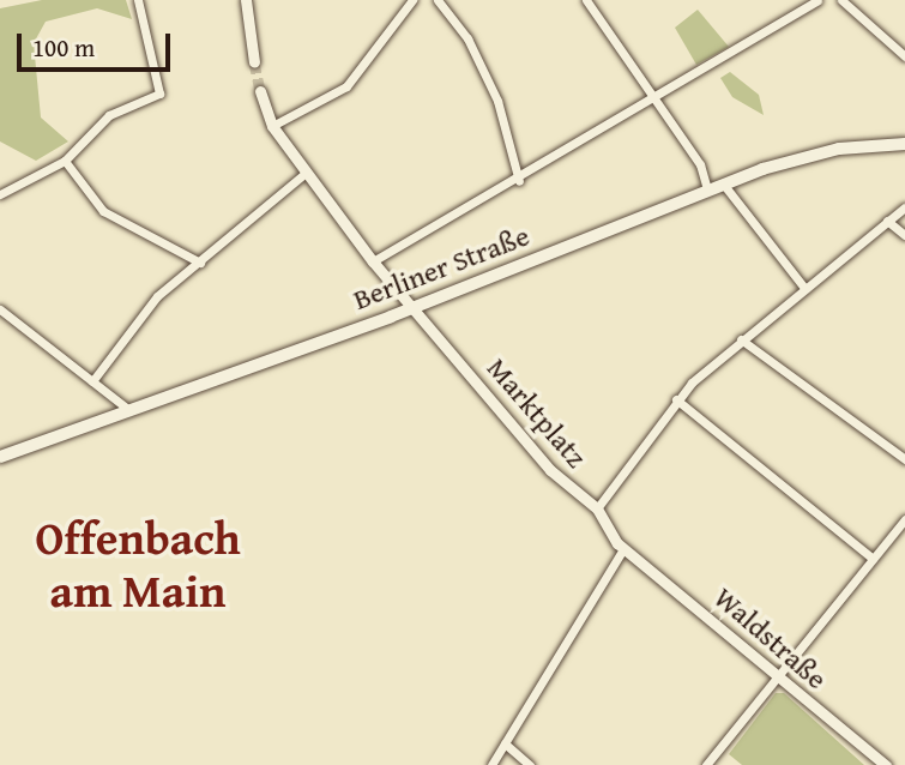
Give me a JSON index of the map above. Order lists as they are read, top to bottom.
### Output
{
  "streets": {
    "main road": ["Berliner Straße"],
    "street": ["Marktplatz", "Waldstraße"]
  },
  "crossings": [
    ["Berliner Straße", "Marktplatz"],
    ["Marktplatz", "Waldstraße"]
  ],
  "districts": ["Offenbach am Main"],
  "scale_bar": "100 m"
}
